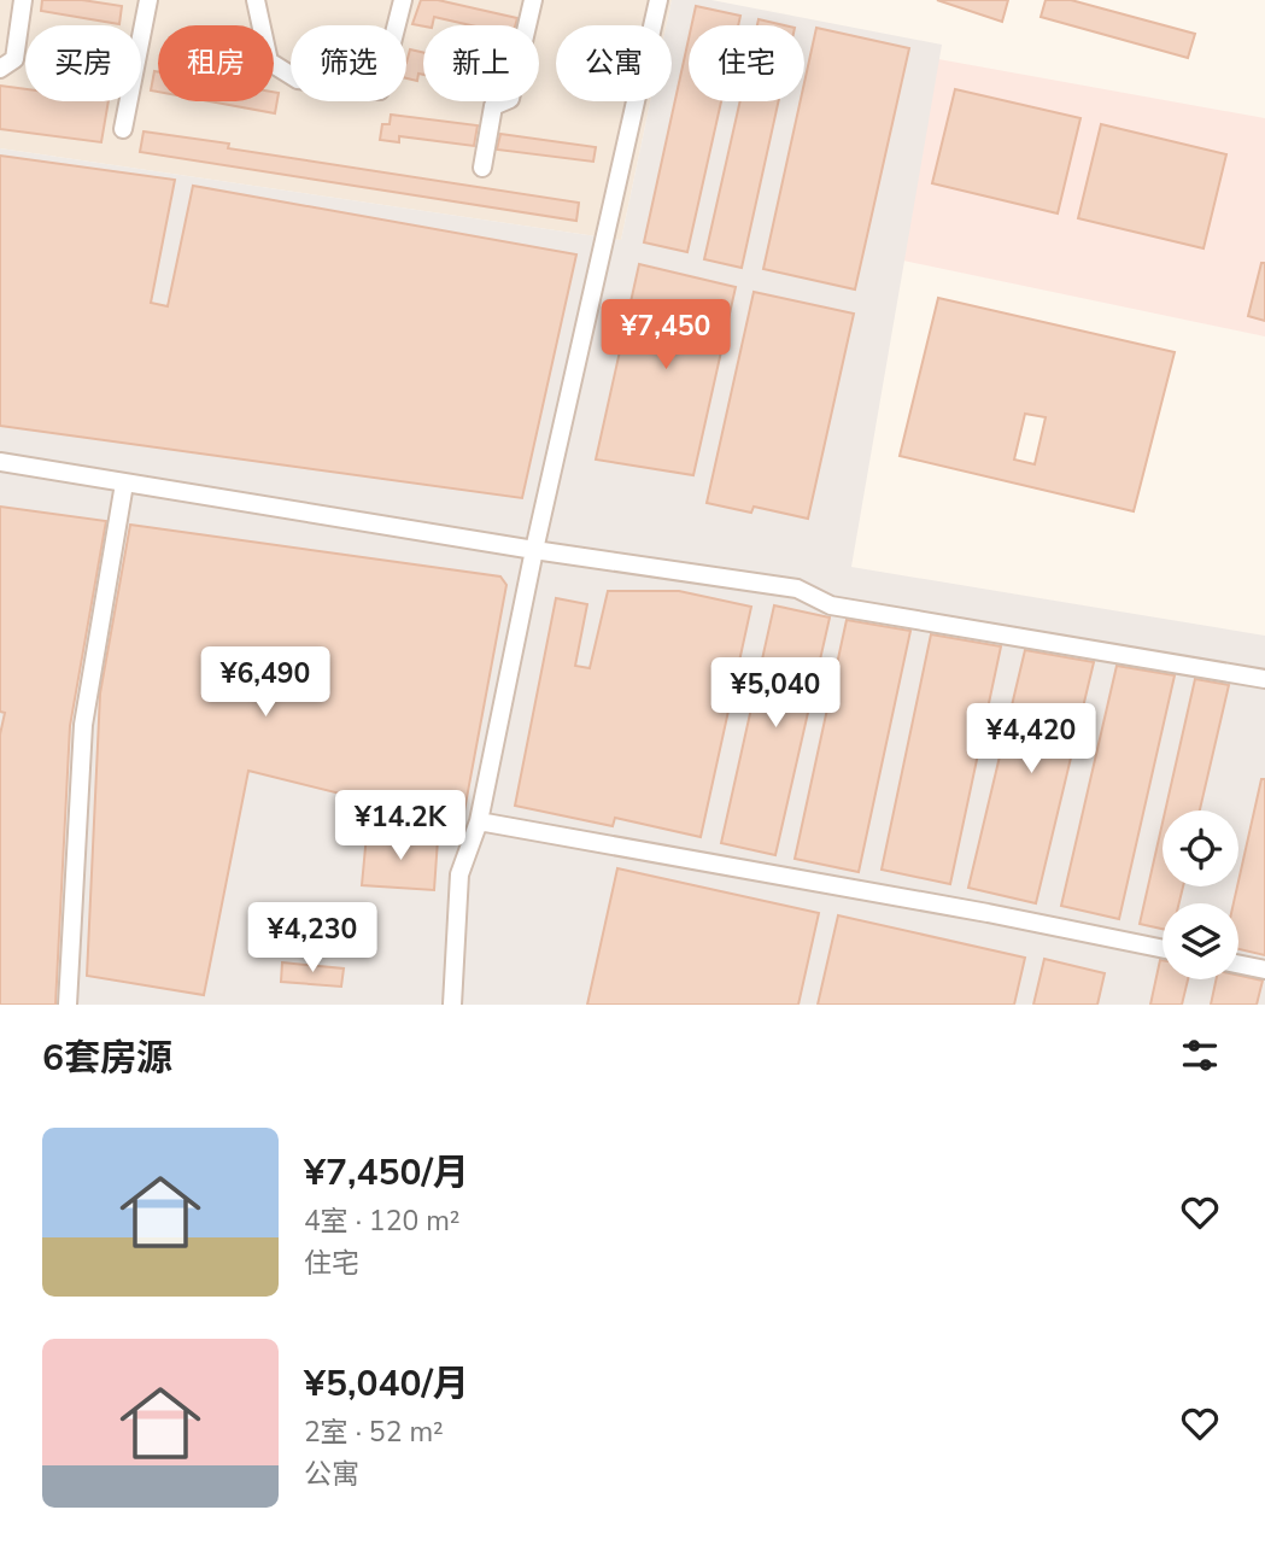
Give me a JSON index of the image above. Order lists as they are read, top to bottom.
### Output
{
  "page": {
    "chip": [
      "买房",
      "租房",
      "筛选",
      "新上",
      "公寓",
      "住宅"
    ],
    "price": [
      "¥7,450",
      "¥6,490",
      "¥5,040",
      "¥4,420",
      "¥14.2K",
      "¥4,230"
    ],
    "heading": "6套房源",
    "list": [
      {
        "name": "¥7,450/月",
        "note": "4室 · 120 m² · 住宅"
      },
      {
        "name": "¥5,040/月",
        "note": "2室 · 52 m² · 公寓"
      }
    ]
  }
}
